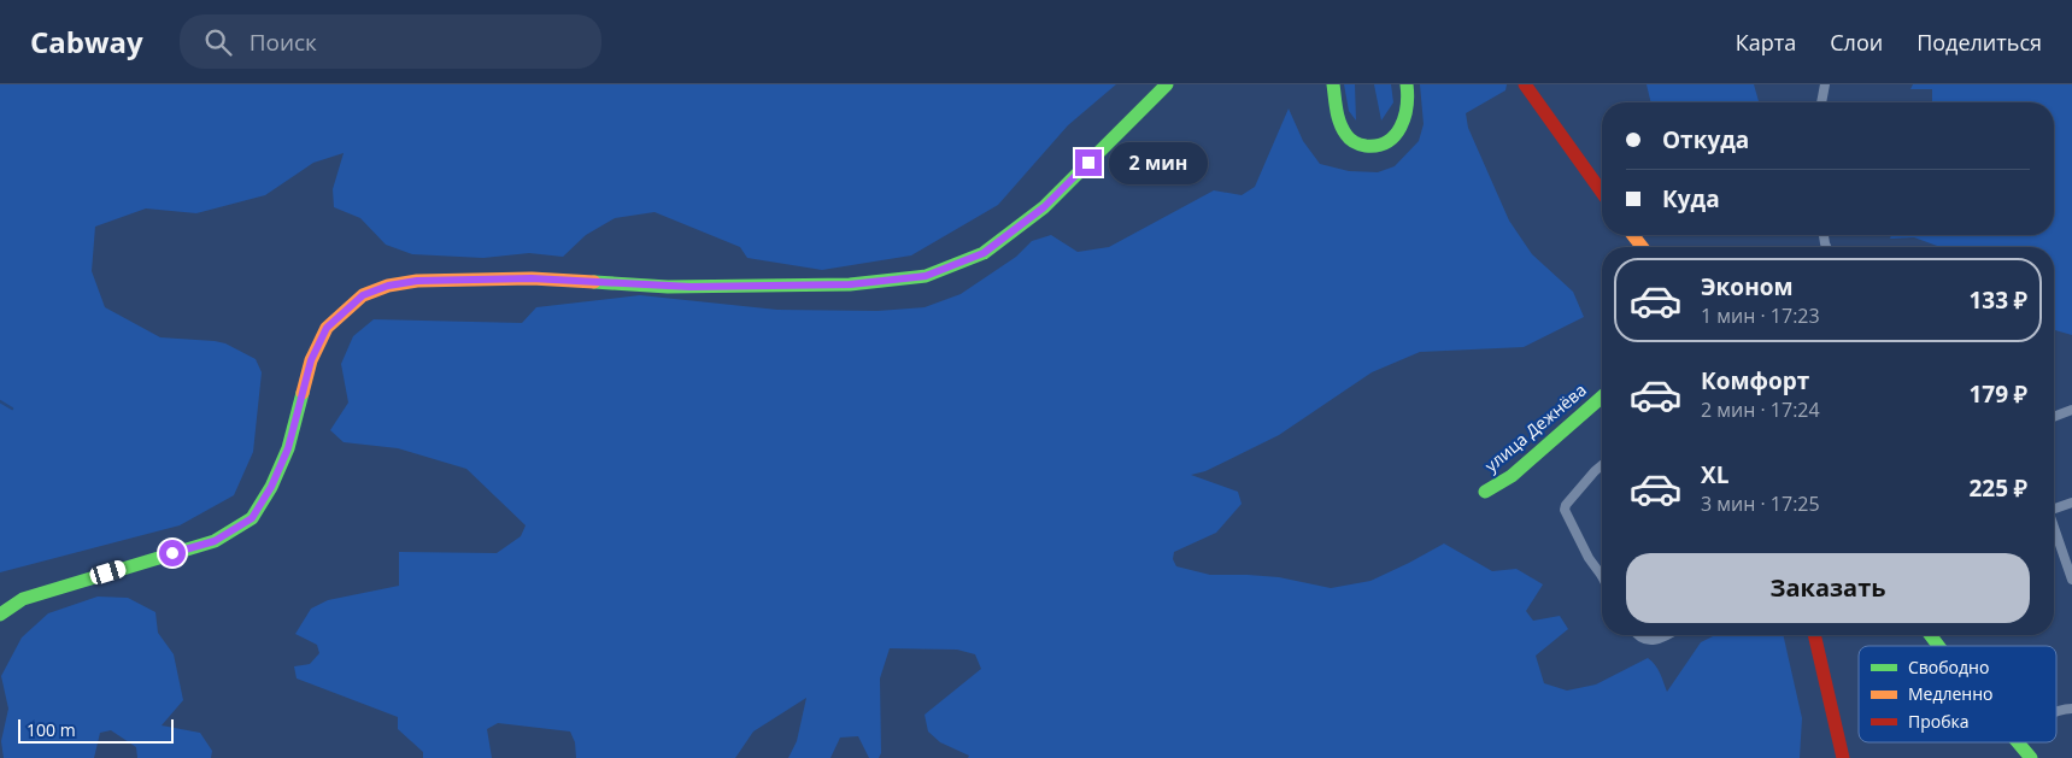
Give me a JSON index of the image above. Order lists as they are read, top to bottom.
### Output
{
  "streets": {
    "street": ["улица Дежнёва"]
  },
  "legend": ["Свободно", "Медленно", "Пробка"],
  "scale_bar": "100 m",
  "page": {
    "header": "Cabway",
    "search": "Поиск",
    "nav": ["Карта", "Слои", "Поделиться"],
    "banner": ["Откуда", "Куда"],
    "bubble": "2 мин",
    "list": [
      {
        "name": "Эконом",
        "note": "1 мин · 17:23",
        "value": "133 ₽"
      },
      {
        "name": "Комфорт",
        "note": "2 мин · 17:24",
        "value": "179 ₽"
      },
      {
        "name": "XL",
        "note": "3 мин · 17:25",
        "value": "225 ₽"
      }
    ],
    "buttons": "Заказать",
    "scale": "100 m"
  }
}
